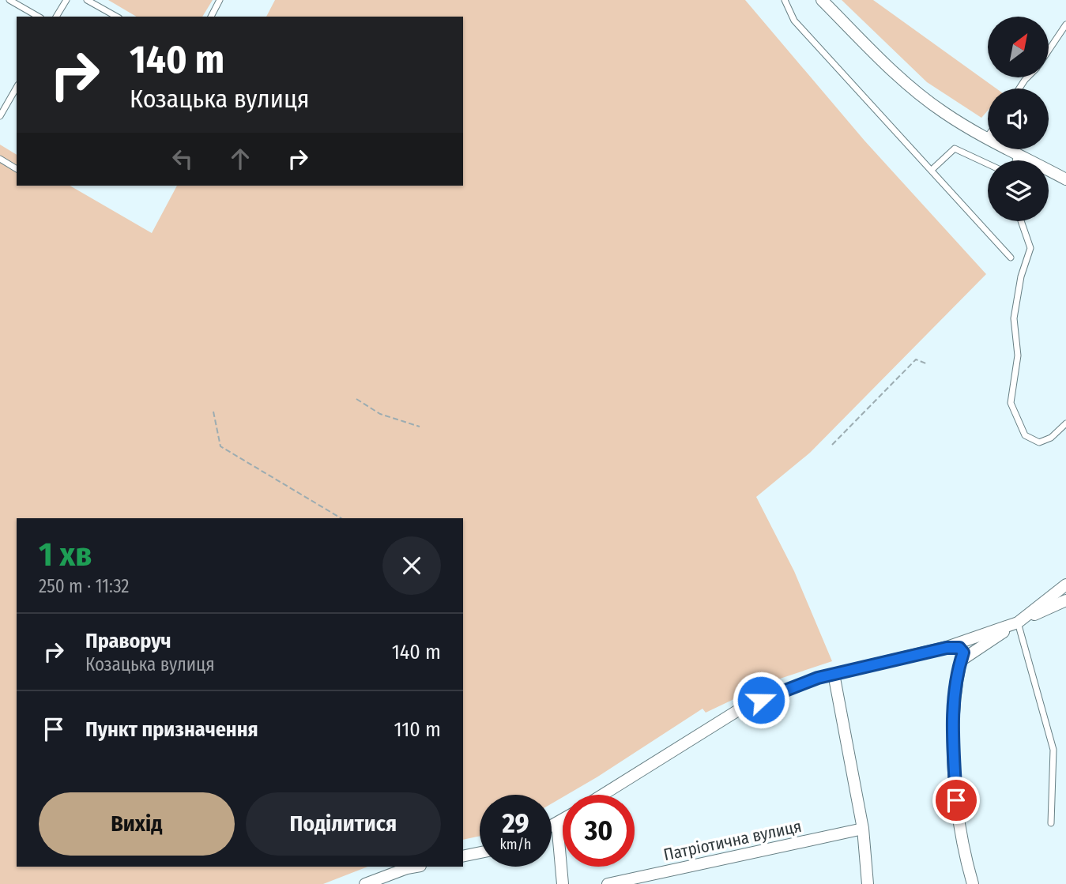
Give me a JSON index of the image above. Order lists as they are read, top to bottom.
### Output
{
  "streets": {
    "street": ["Патріотична вулиця"]
  },
  "north": "top right",
  "page": {
    "turn": ["140 m", "Козацька вулиця"],
    "heading": ["1 хв", "250 m · 11:32"],
    "list": [
      {
        "name": "Праворуч",
        "note": "Козацька вулиця",
        "value": "140 m"
      },
      {
        "name": "Пункт призначення",
        "value": "110 m"
      }
    ],
    "buttons": ["Вихід", "Поділитися"],
    "speed": "29 km/h",
    "limit": "30"
  }
}
